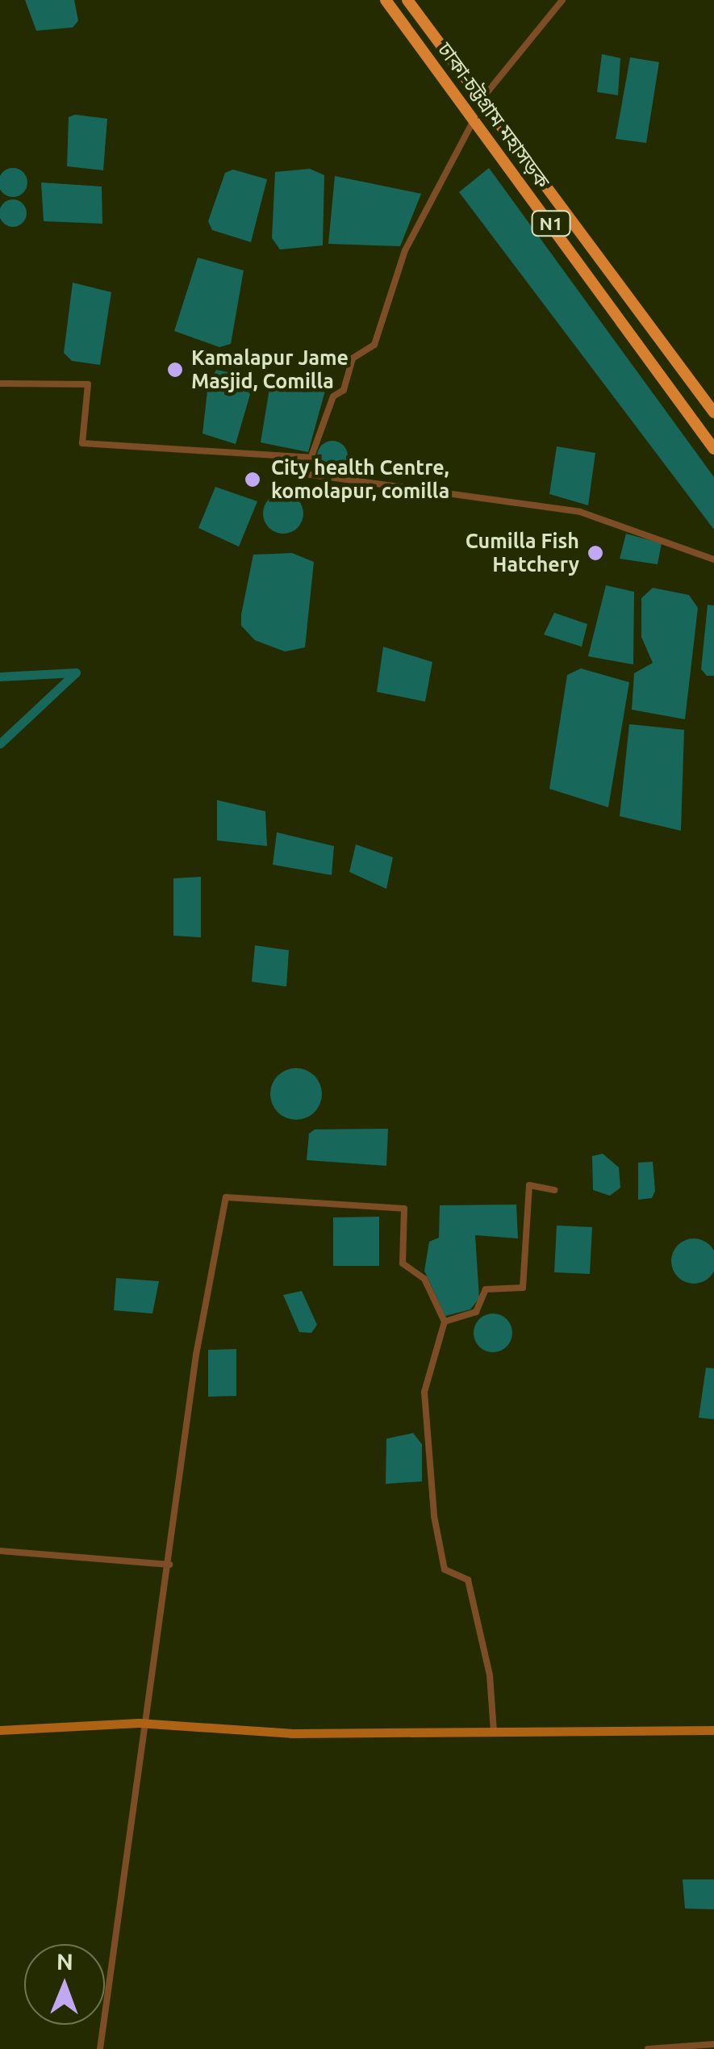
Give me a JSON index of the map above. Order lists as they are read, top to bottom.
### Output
{
  "streets": {
    "highway": ["ঢাকা-চট্টগ্রাম মহাসড়ক", "N1"]
  },
  "places": ["Kamalapur Jame Masjid, Comilla", "City health Centre, komolapur, comilla", "Cumilla Fish Hatchery"],
  "north": "top"
}
